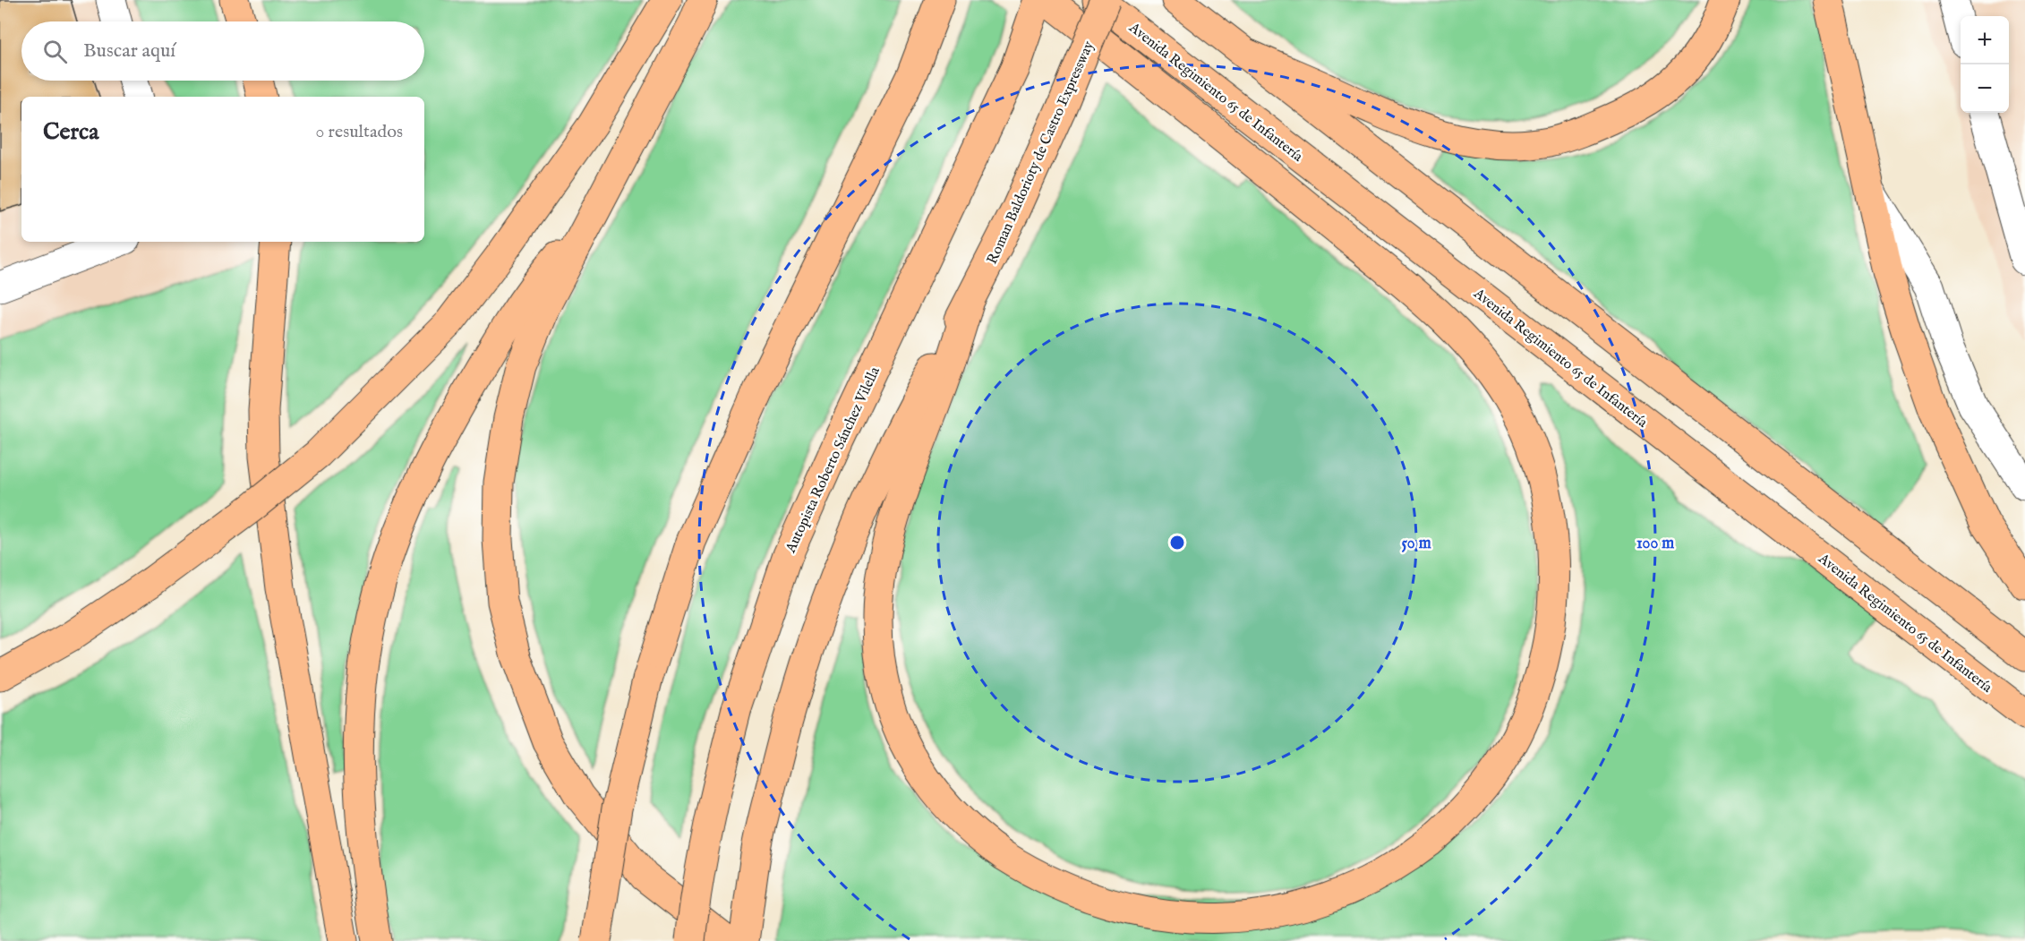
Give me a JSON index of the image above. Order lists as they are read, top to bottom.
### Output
{
  "streets": {
    "main road": ["Avenida Regimiento 65 de Infantería", "Roman Baldorioty de Castro Expressway", "Autopista Roberto Sánchez Vilella"]
  },
  "page": {
    "map_buttons": ["+", "−"],
    "search": "Buscar aquí",
    "heading": ["Cerca", "0 resultados"]
  },
  "rings": ["50 m", "100 m"]
}
